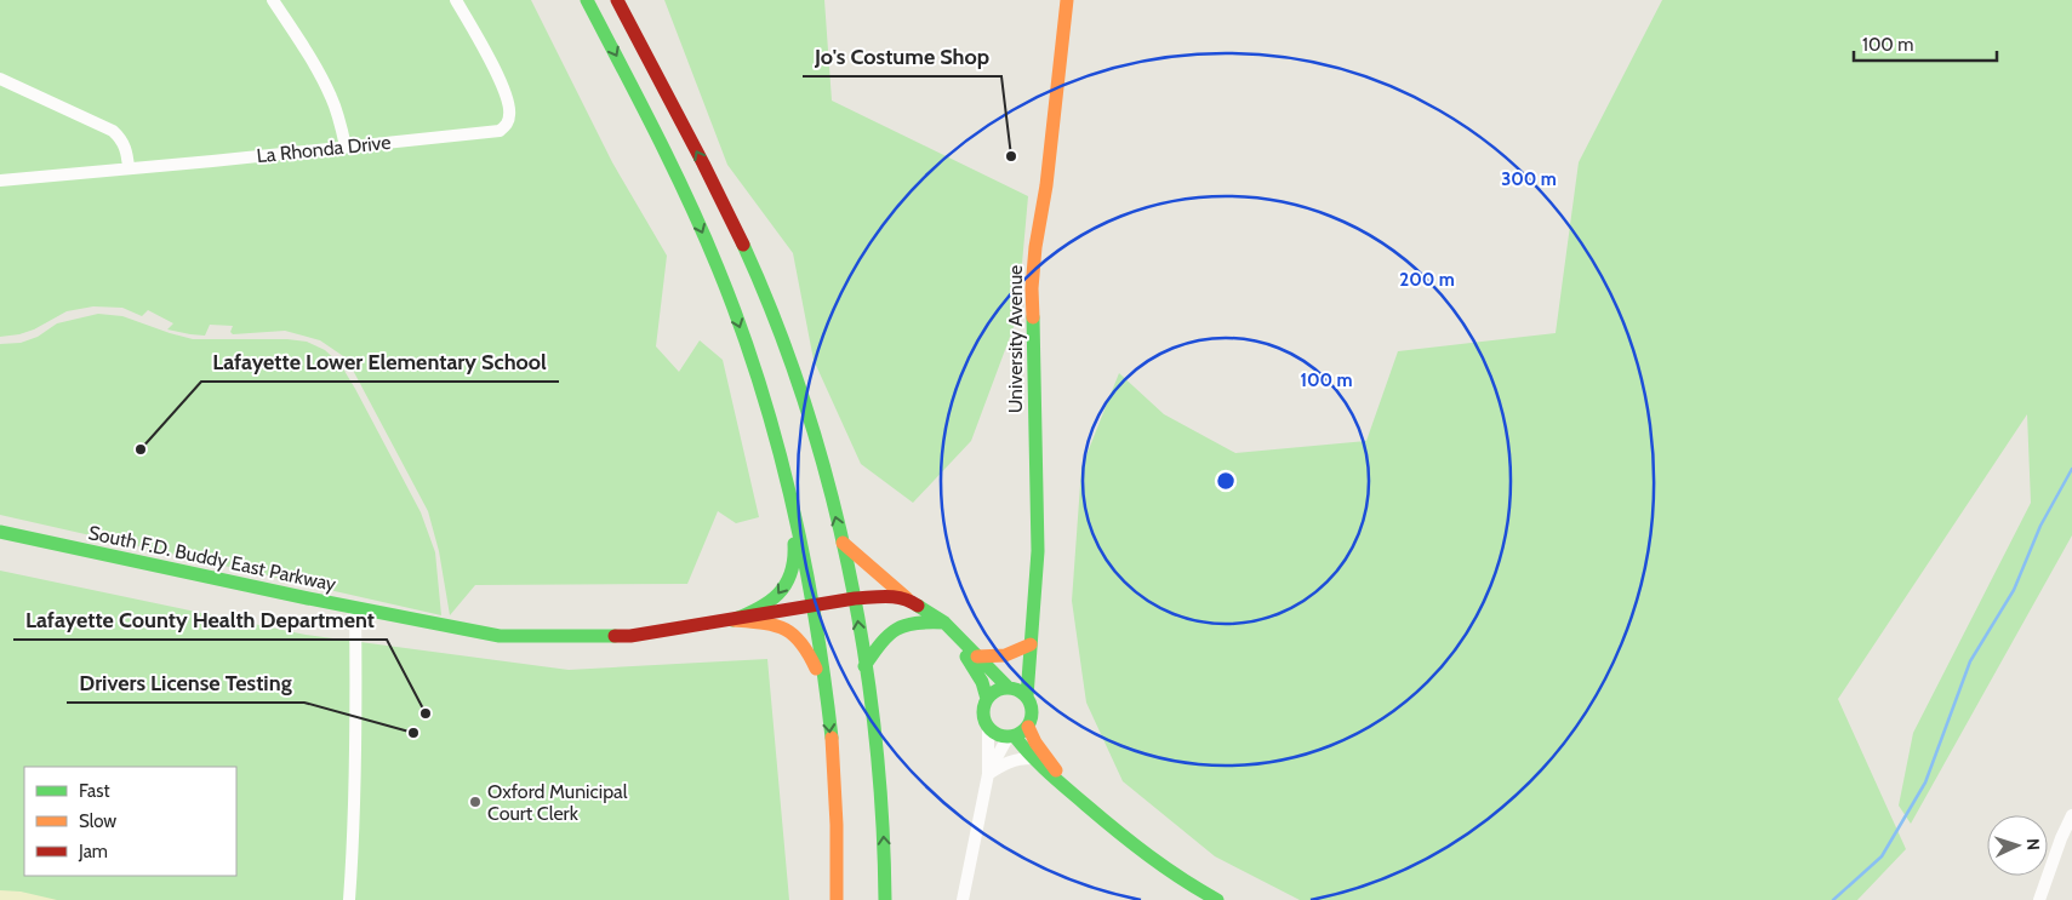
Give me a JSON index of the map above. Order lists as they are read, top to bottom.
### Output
{
  "streets": {
    "main road": ["University Avenue", "South F.D. Buddy East Parkway"],
    "street": ["La Rhonda Drive"]
  },
  "places": [
    "Jo's Costume Shop",
    "Lafayette Lower Elementary School",
    "Lafayette County Health Department",
    "Drivers License Testing",
    "Oxford Municipal Court Clerk"
  ],
  "legend": ["Fast", "Slow", "Jam"],
  "scale_bar": "100 m",
  "north": "right",
  "rings": ["300 m", "200 m", "100 m"]
}
